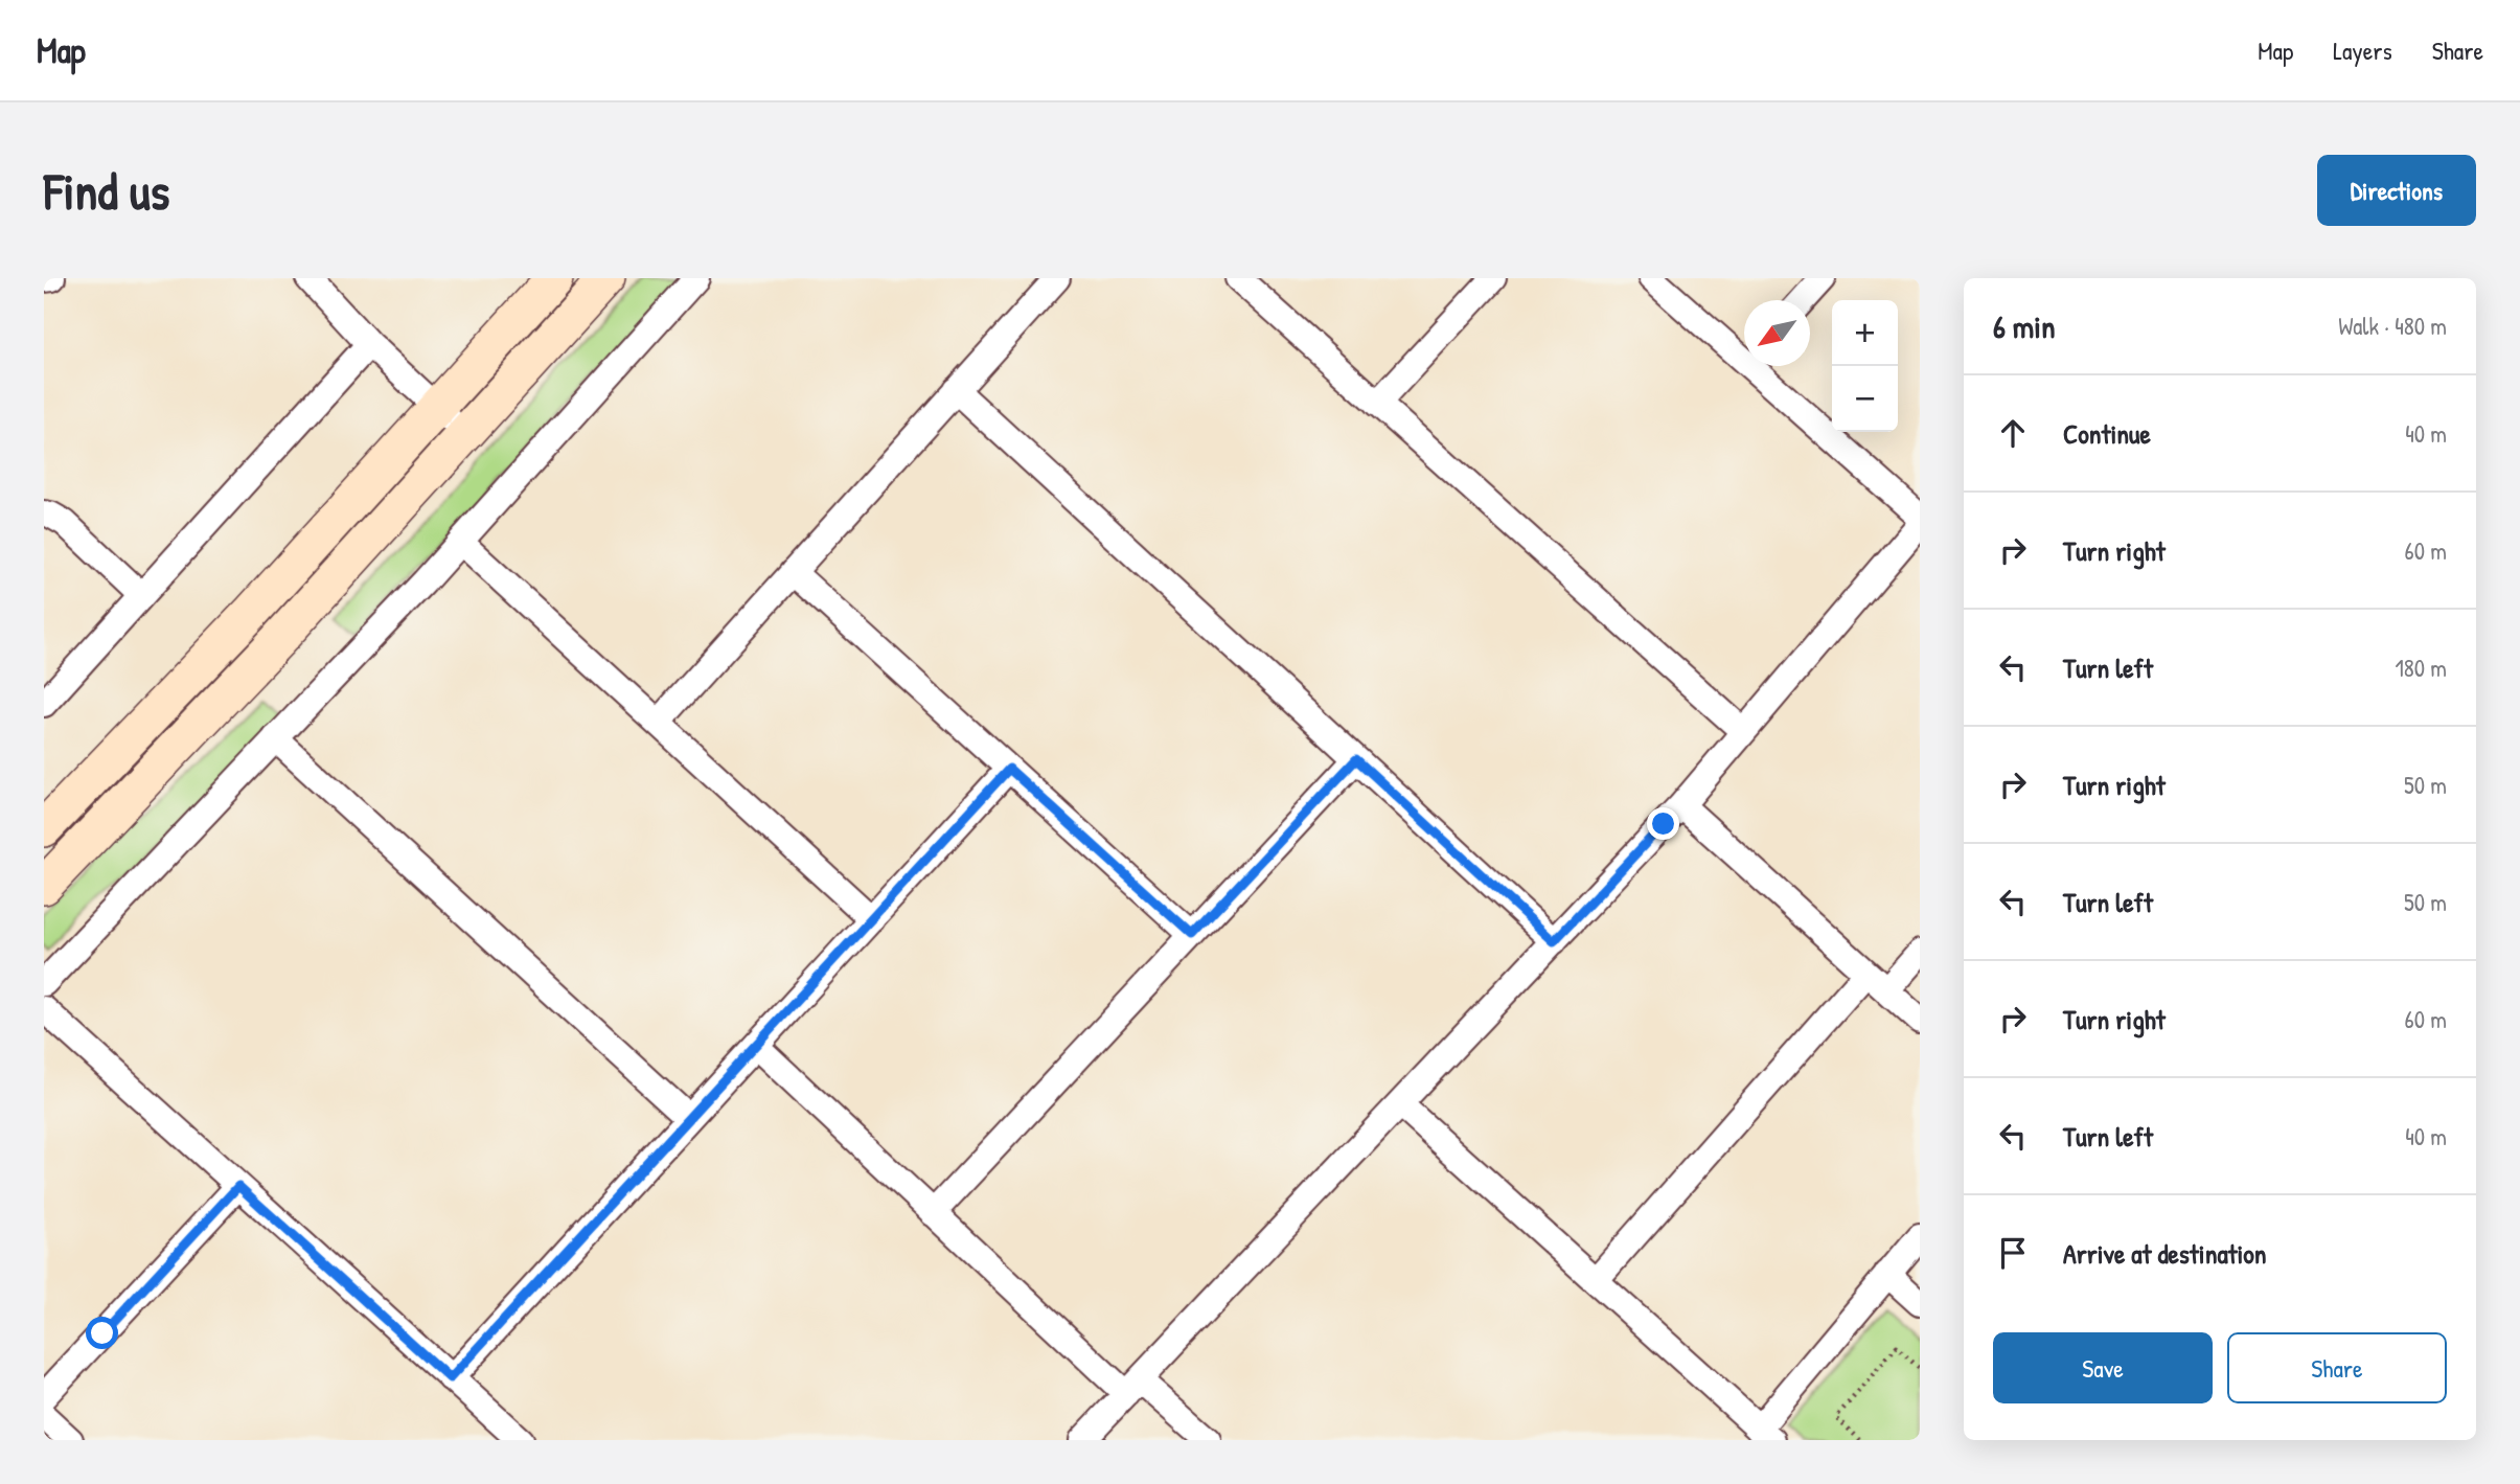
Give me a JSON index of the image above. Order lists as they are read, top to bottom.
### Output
{
  "north": "bottom left",
  "page": {
    "header": "Map",
    "nav": ["Map", "Layers", "Share"],
    "buttons": [
      "Directions",
      ["Save", "Share"]
    ],
    "title": "Find us",
    "heading": ["6 min", "Walk · 480 m"],
    "map_buttons": ["+", "−"],
    "list": [
      ["Continue", "40 m"],
      ["Turn right", "60 m"],
      ["Turn left", "180 m"],
      ["Turn right", "50 m"],
      ["Turn left", "50 m"],
      ["Turn right", "60 m"],
      ["Turn left", "40 m"],
      "Arrive at destination"
    ]
  }
}
